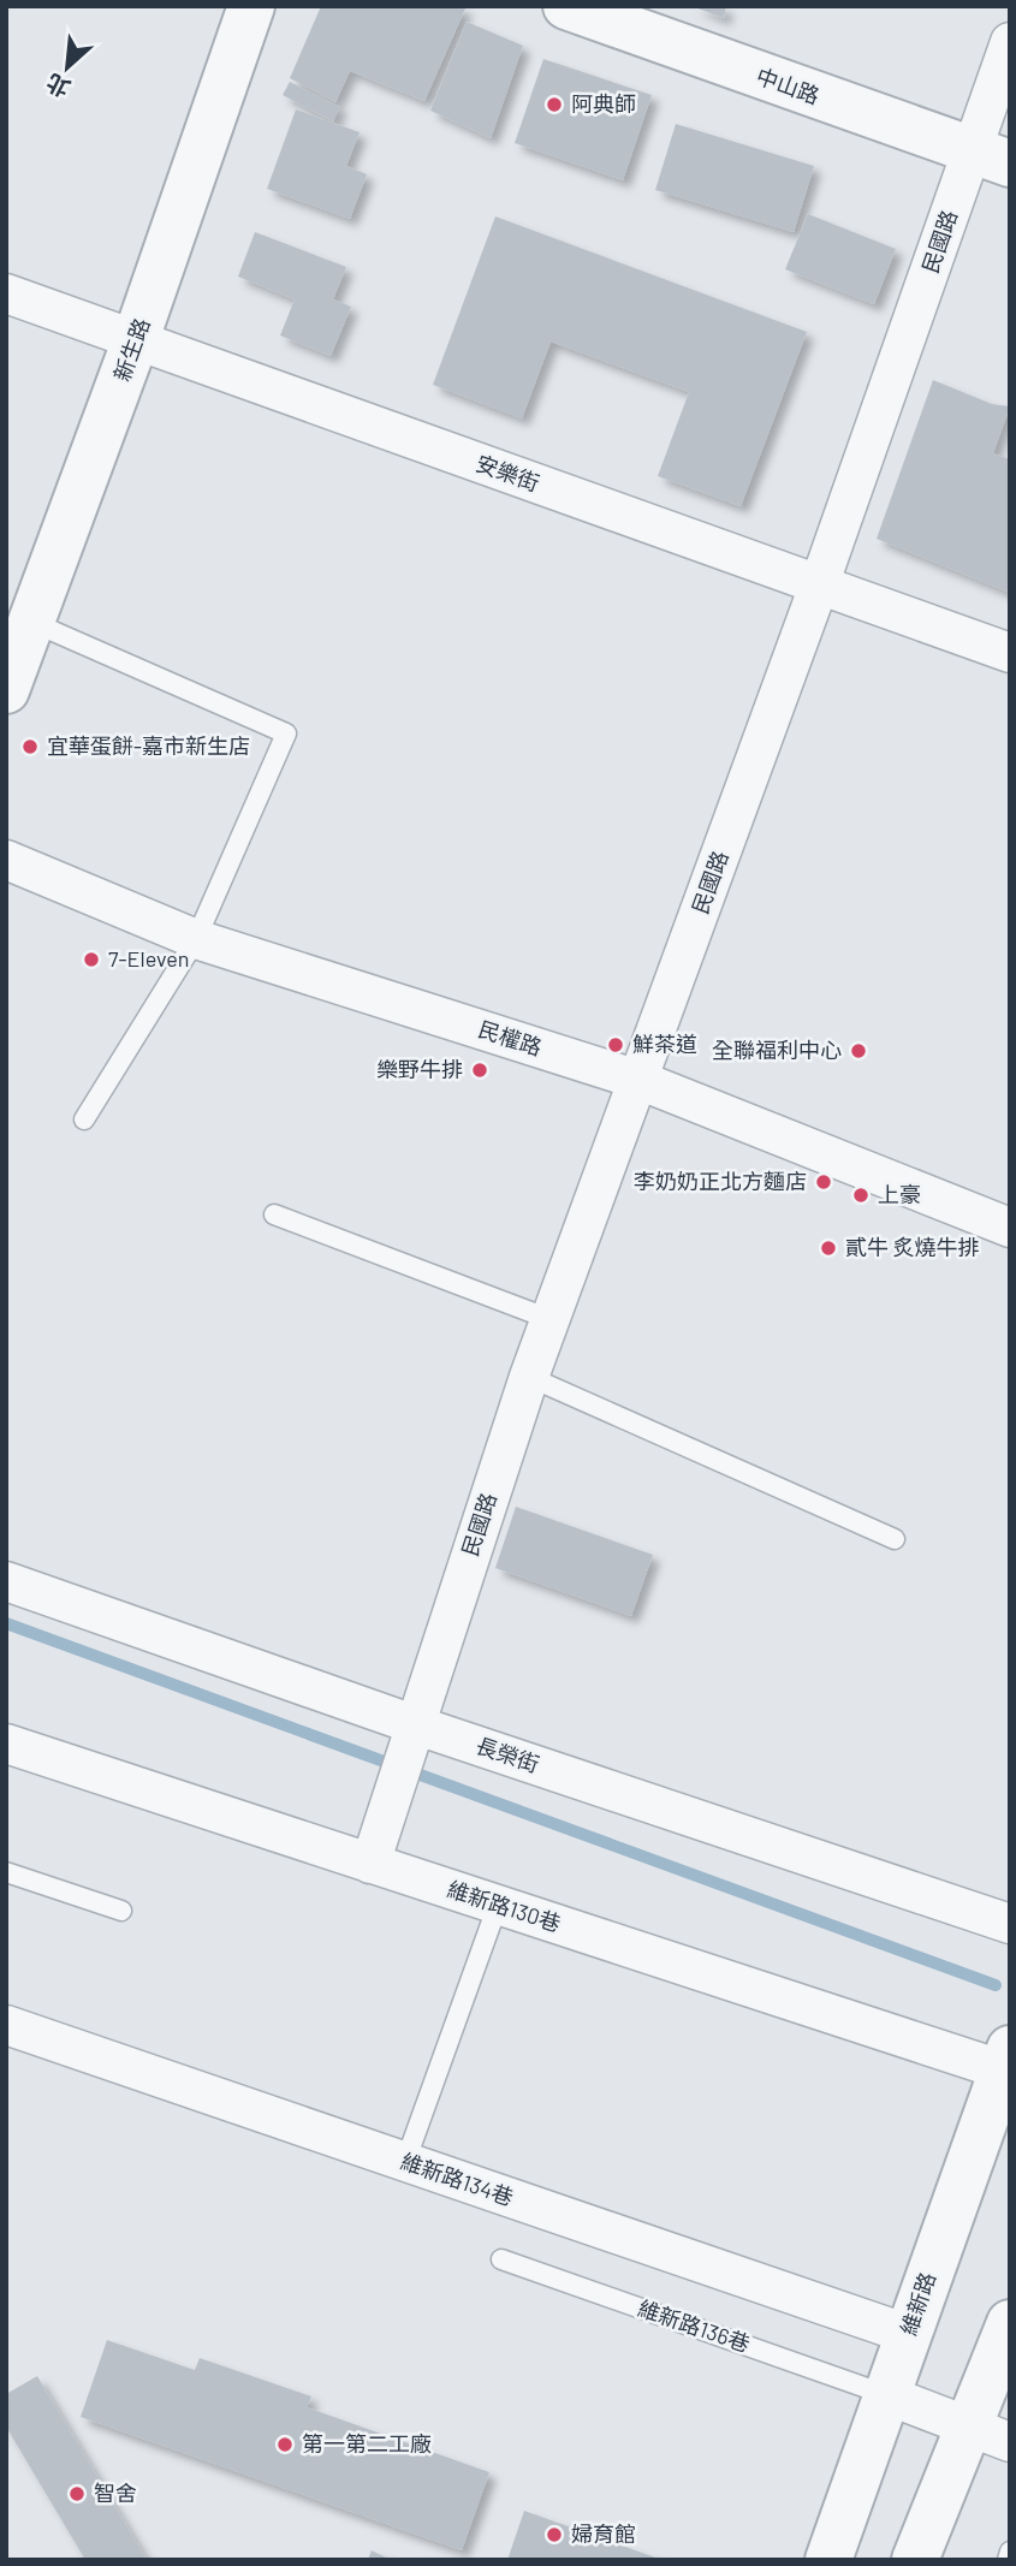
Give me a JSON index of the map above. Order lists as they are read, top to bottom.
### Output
{
  "streets": {
    "street": [
      "中山路",
      "民國路",
      "新生路",
      "安樂街",
      "民權路",
      "長榮街",
      "維新路130巷",
      "維新路134巷",
      "維新路"
    ],
    "lane": ["維新路136巷"]
  },
  "crossings": [
    ["中山路", "民國路"],
    ["民國路", "安樂街"],
    ["民國路", "民權路"],
    ["民國路", "長榮街"],
    ["民國路", "維新路130巷"],
    ["新生路", "安樂街"],
    ["維新路130巷", "維新路"],
    ["維新路134巷", "維新路"],
    ["維新路", "維新路136巷"]
  ],
  "places": [
    "阿典師",
    "宜華蛋餅-嘉市新生店",
    "7-Eleven",
    "鮮茶道",
    "全聯福利中心",
    "樂野牛排",
    "李奶奶正北方麵店",
    "上豪",
    "貳牛 炙燒牛排",
    "第一第二工廠",
    "智舍",
    "婦育館"
  ],
  "north": "bottom left"
}
